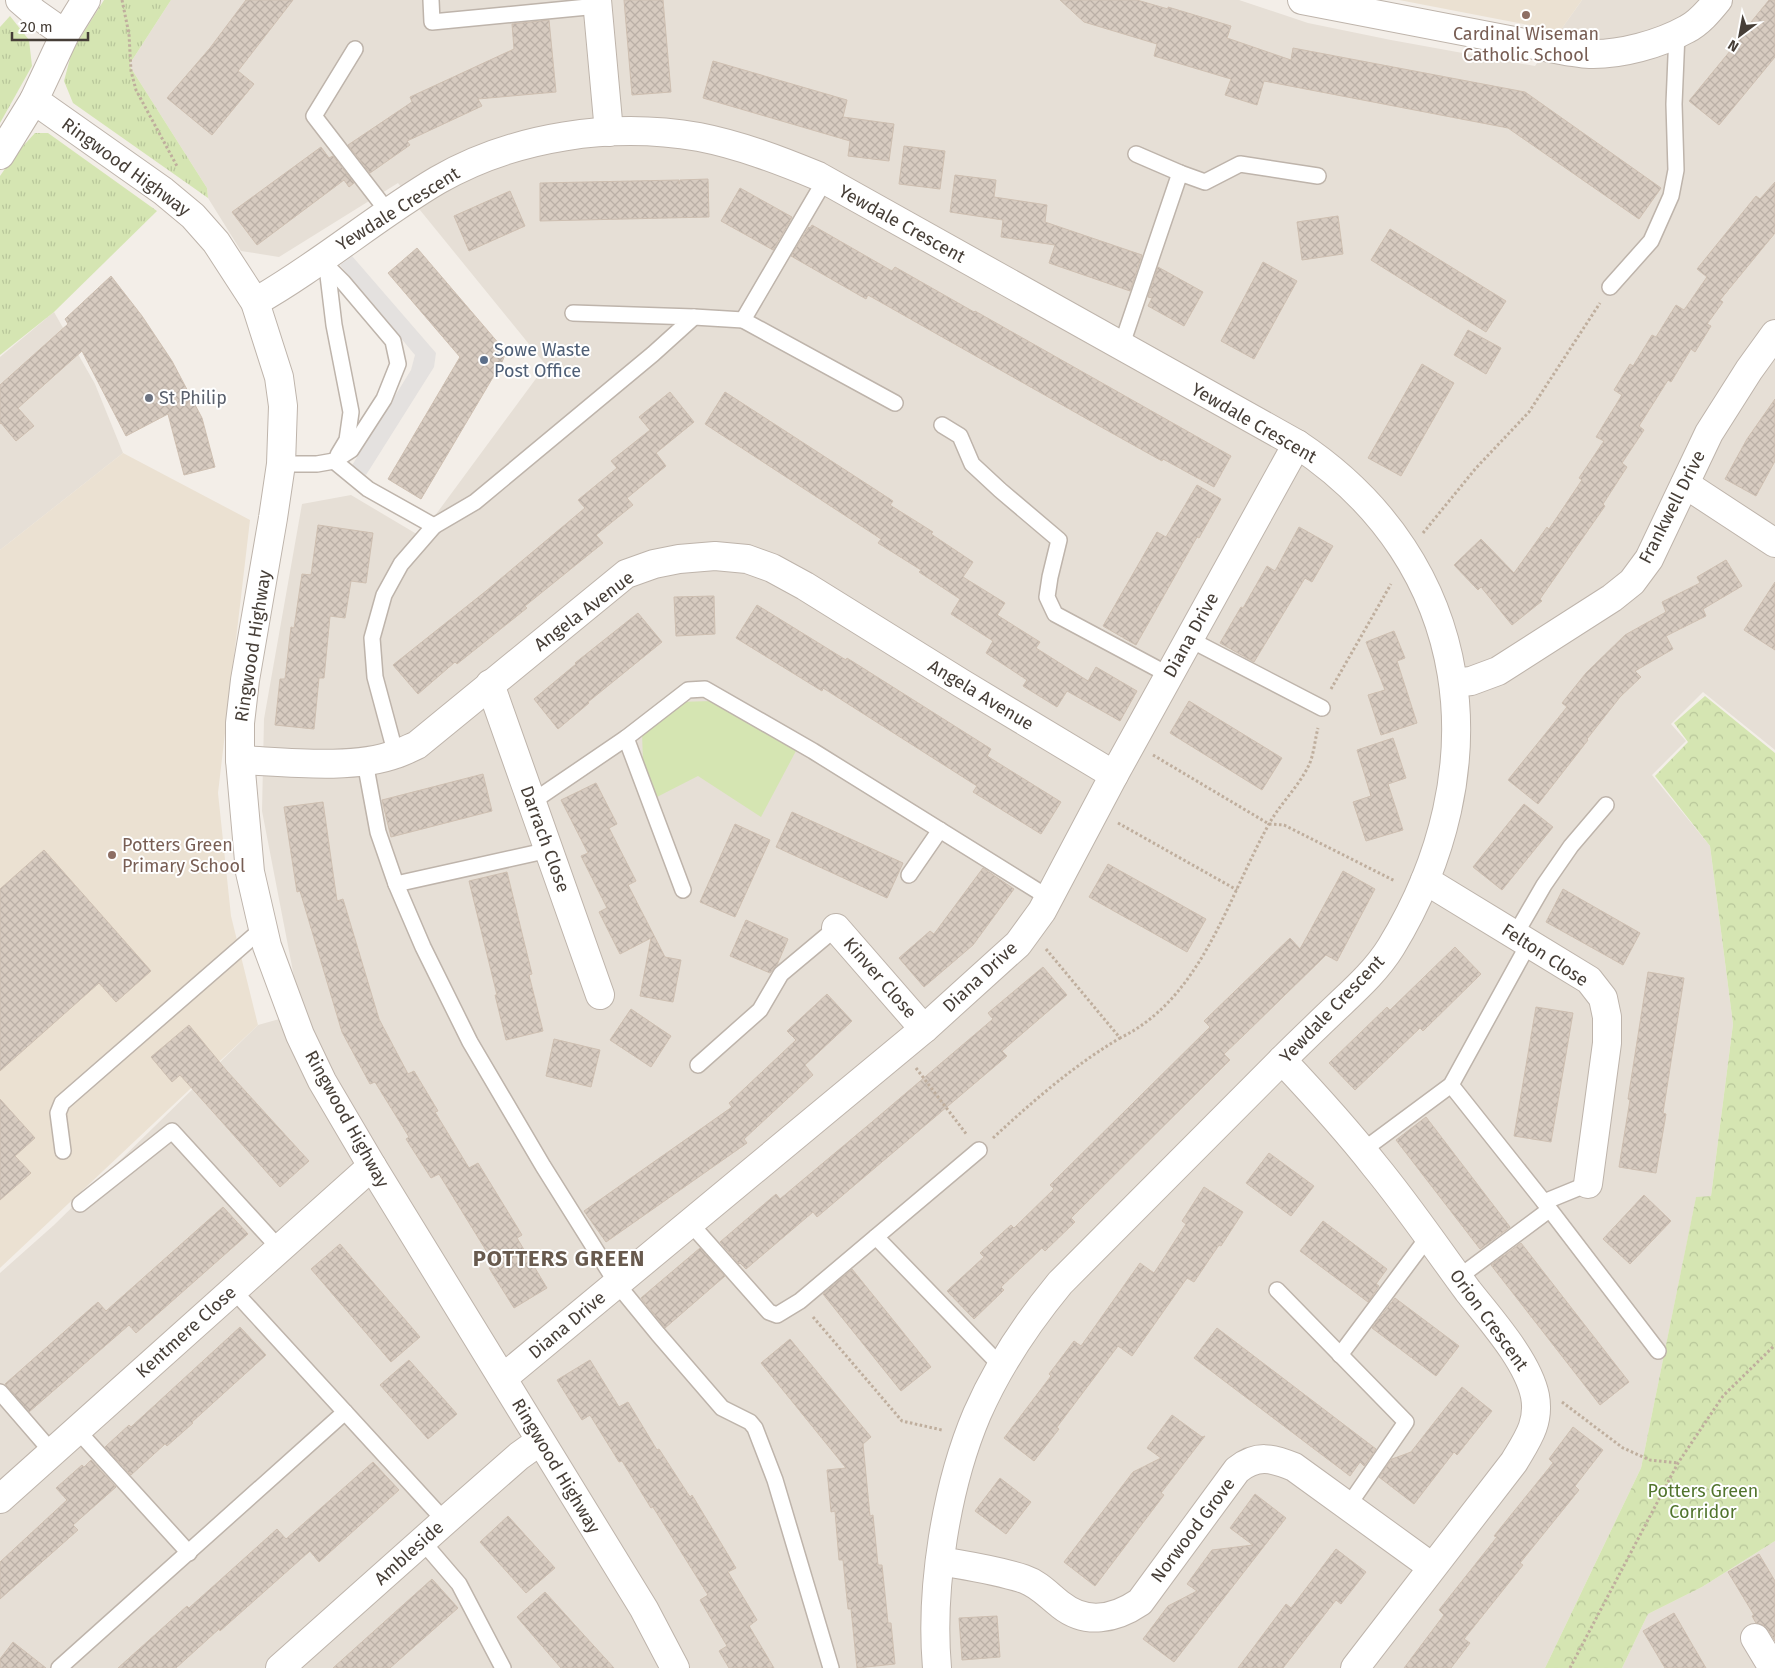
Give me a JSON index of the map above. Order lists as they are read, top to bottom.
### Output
{
  "streets": {
    "street": [
      "Ringwood Highway",
      "Yewdale Crescent",
      "Frankwell Drive",
      "Angela Avenue",
      "Diana Drive",
      "Darrach Close",
      "Felton Close",
      "Kinver Close",
      "Orion Crescent",
      "Kentmere Close",
      "Norwood Grove",
      "Ambleside"
    ]
  },
  "crossings": [
    ["Ringwood Highway", "Yewdale Crescent"],
    ["Ringwood Highway", "Angela Avenue"],
    ["Ringwood Highway", "Diana Drive"],
    ["Ringwood Highway", "Kentmere Close"],
    ["Ringwood Highway", "Ambleside"],
    ["Yewdale Crescent", "Frankwell Drive"],
    ["Yewdale Crescent", "Diana Drive"],
    ["Yewdale Crescent", "Felton Close"],
    ["Yewdale Crescent", "Orion Crescent"],
    ["Yewdale Crescent", "Norwood Grove"],
    ["Angela Avenue", "Diana Drive"],
    ["Angela Avenue", "Darrach Close"],
    ["Diana Drive", "Kinver Close"],
    ["Orion Crescent", "Norwood Grove"]
  ],
  "districts": ["POTTERS GREEN"],
  "parks": ["Potters Green Corridor"],
  "places": [
    "Cardinal Wiseman Catholic School",
    "Sowe Waste Post Office",
    "St Philip",
    "Potters Green Primary School"
  ],
  "scale_bar": "20 m",
  "north": "bottom left"
}
